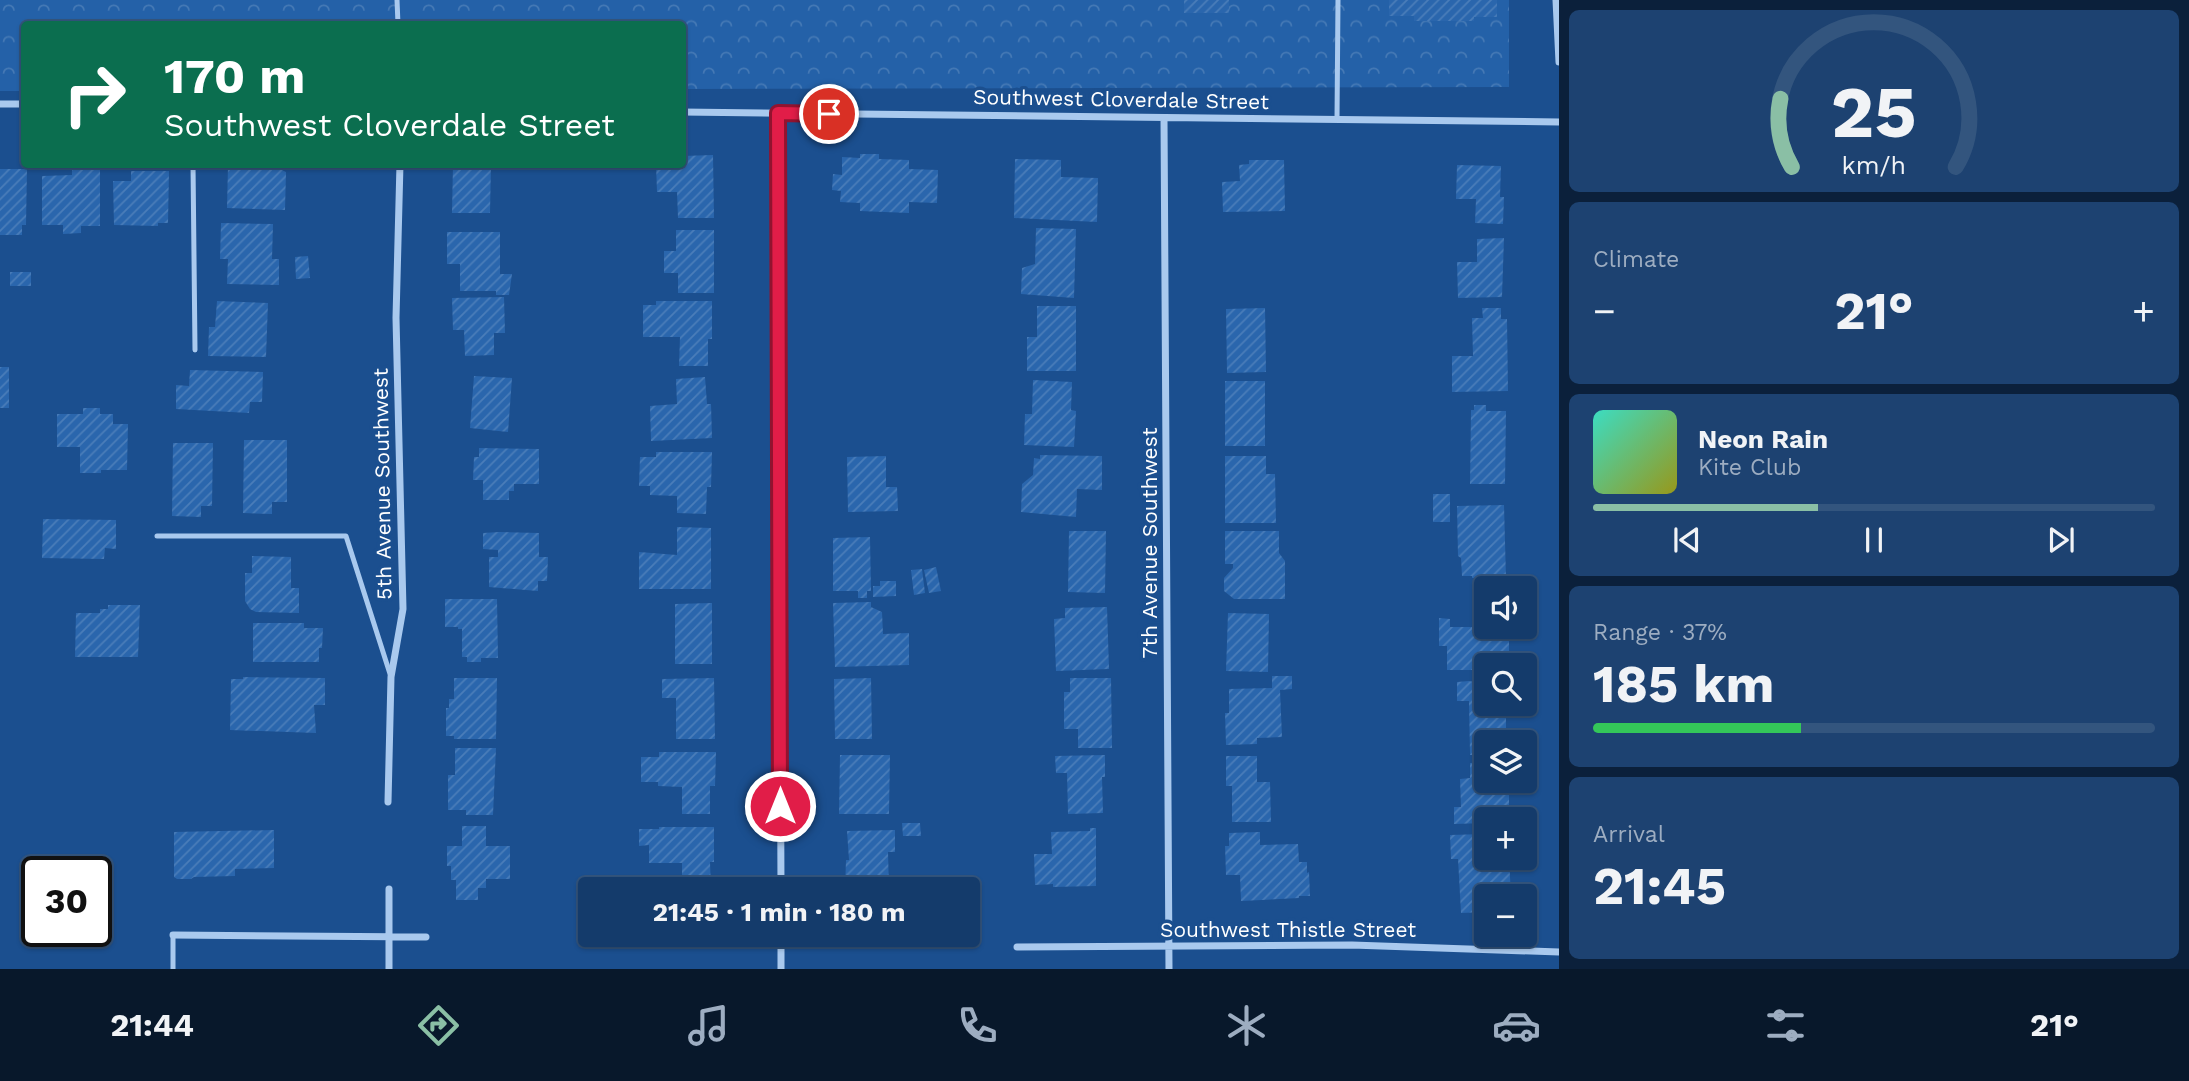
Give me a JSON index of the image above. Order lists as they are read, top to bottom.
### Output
{
  "streets": {
    "street": [
      "Southwest Cloverdale Street",
      "5th Avenue Southwest",
      "7th Avenue Southwest",
      "Southwest Thistle Street"
    ]
  },
  "crossings": [
    ["Southwest Cloverdale Street", "7th Avenue Southwest"],
    ["7th Avenue Southwest", "Southwest Thistle Street"]
  ],
  "page": {
    "turn": ["170 m", "Southwest Cloverdale Street"],
    "tile": [
      "Climate",
      ["Range · 37%", "185 km"],
      ["Arrival", "21:45"]
    ],
    "heat": ["−", "21°", "+"],
    "song": ["Neon Rain", "Kite Club"],
    "map_buttons": ["+", "−"],
    "limit": "30",
    "trip": "21:45 · 1 min · 180 m",
    "tabs": ["21:44", "21°"],
    "gauge": ["25", "km/h"]
  }
}
